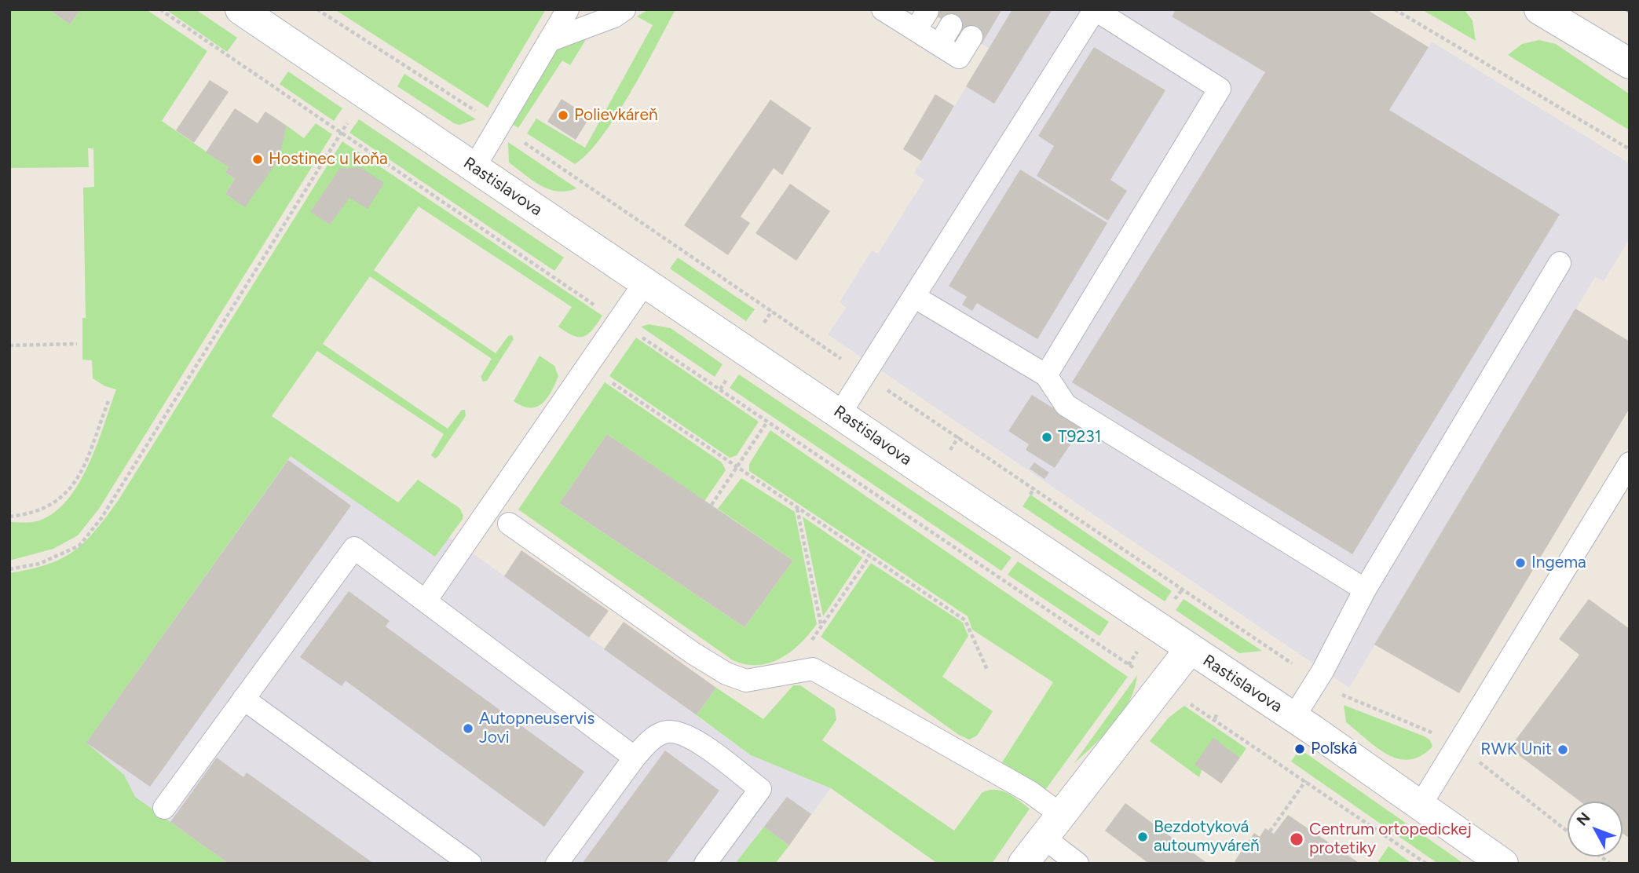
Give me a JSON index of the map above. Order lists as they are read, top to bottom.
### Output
{
  "streets": {
    "street": ["Rastislavova"]
  },
  "places": [
    "Polievkáreň",
    "Hostinec u koňa",
    "T9231",
    "Ingema",
    "Autopneuservis Jovi",
    "Poľská",
    "RWK Unit",
    "Bezdotyková autoumyváreň",
    "Centrum ortopedickej protetiky"
  ],
  "north": "top left"
}
